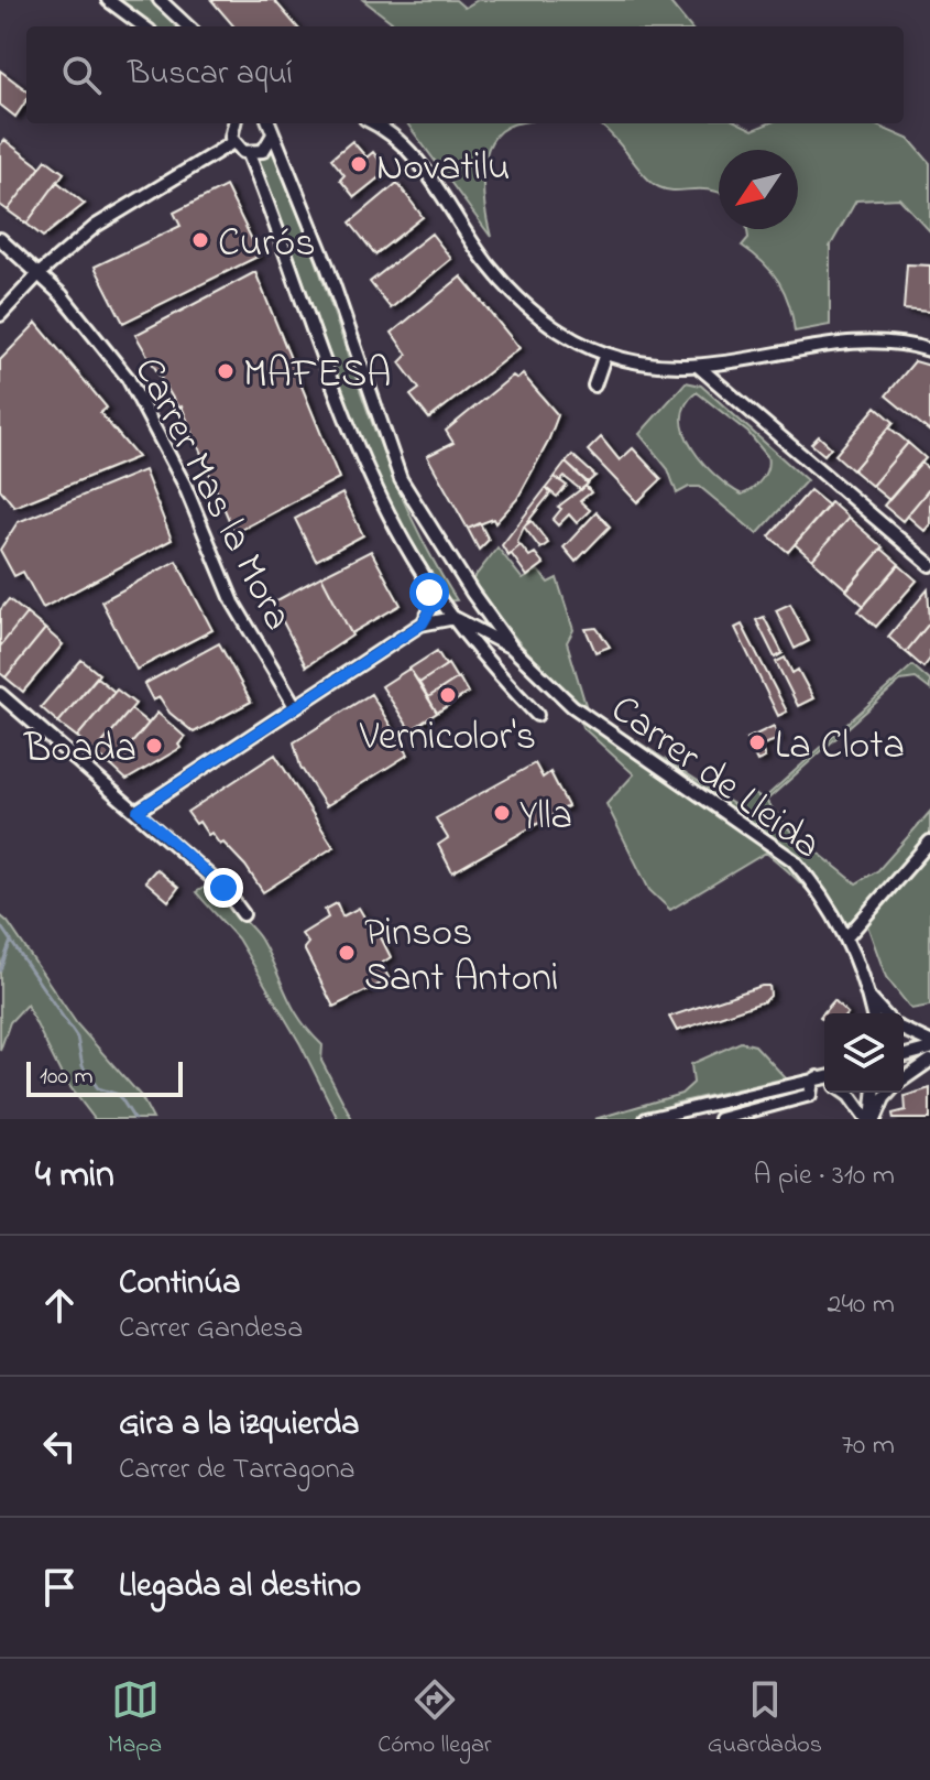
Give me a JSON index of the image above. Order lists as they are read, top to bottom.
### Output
{
  "streets": {
    "street": ["Carrer Mas la Mora", "Carrer de Lleida"]
  },
  "places": [
    "Novatilu",
    "Curós",
    "MAFESA",
    "Vernicolor's",
    "La Clota",
    "Boada",
    "Ylla",
    "Pinsos Sant Antoni"
  ],
  "scale_bar": "100 m",
  "north": "bottom left",
  "page": {
    "search": "Buscar aquí",
    "scale": "100 m",
    "heading": ["4 min", "A pie · 310 m"],
    "list": [
      ["Continúa", "Carrer Gandesa", "240 m"],
      ["Gira a la izquierda", "Carrer de Tarragona", "70 m"],
      "Llegada al destino"
    ],
    "nav": ["Mapa", "Cómo llegar", "Guardados"]
  }
}
